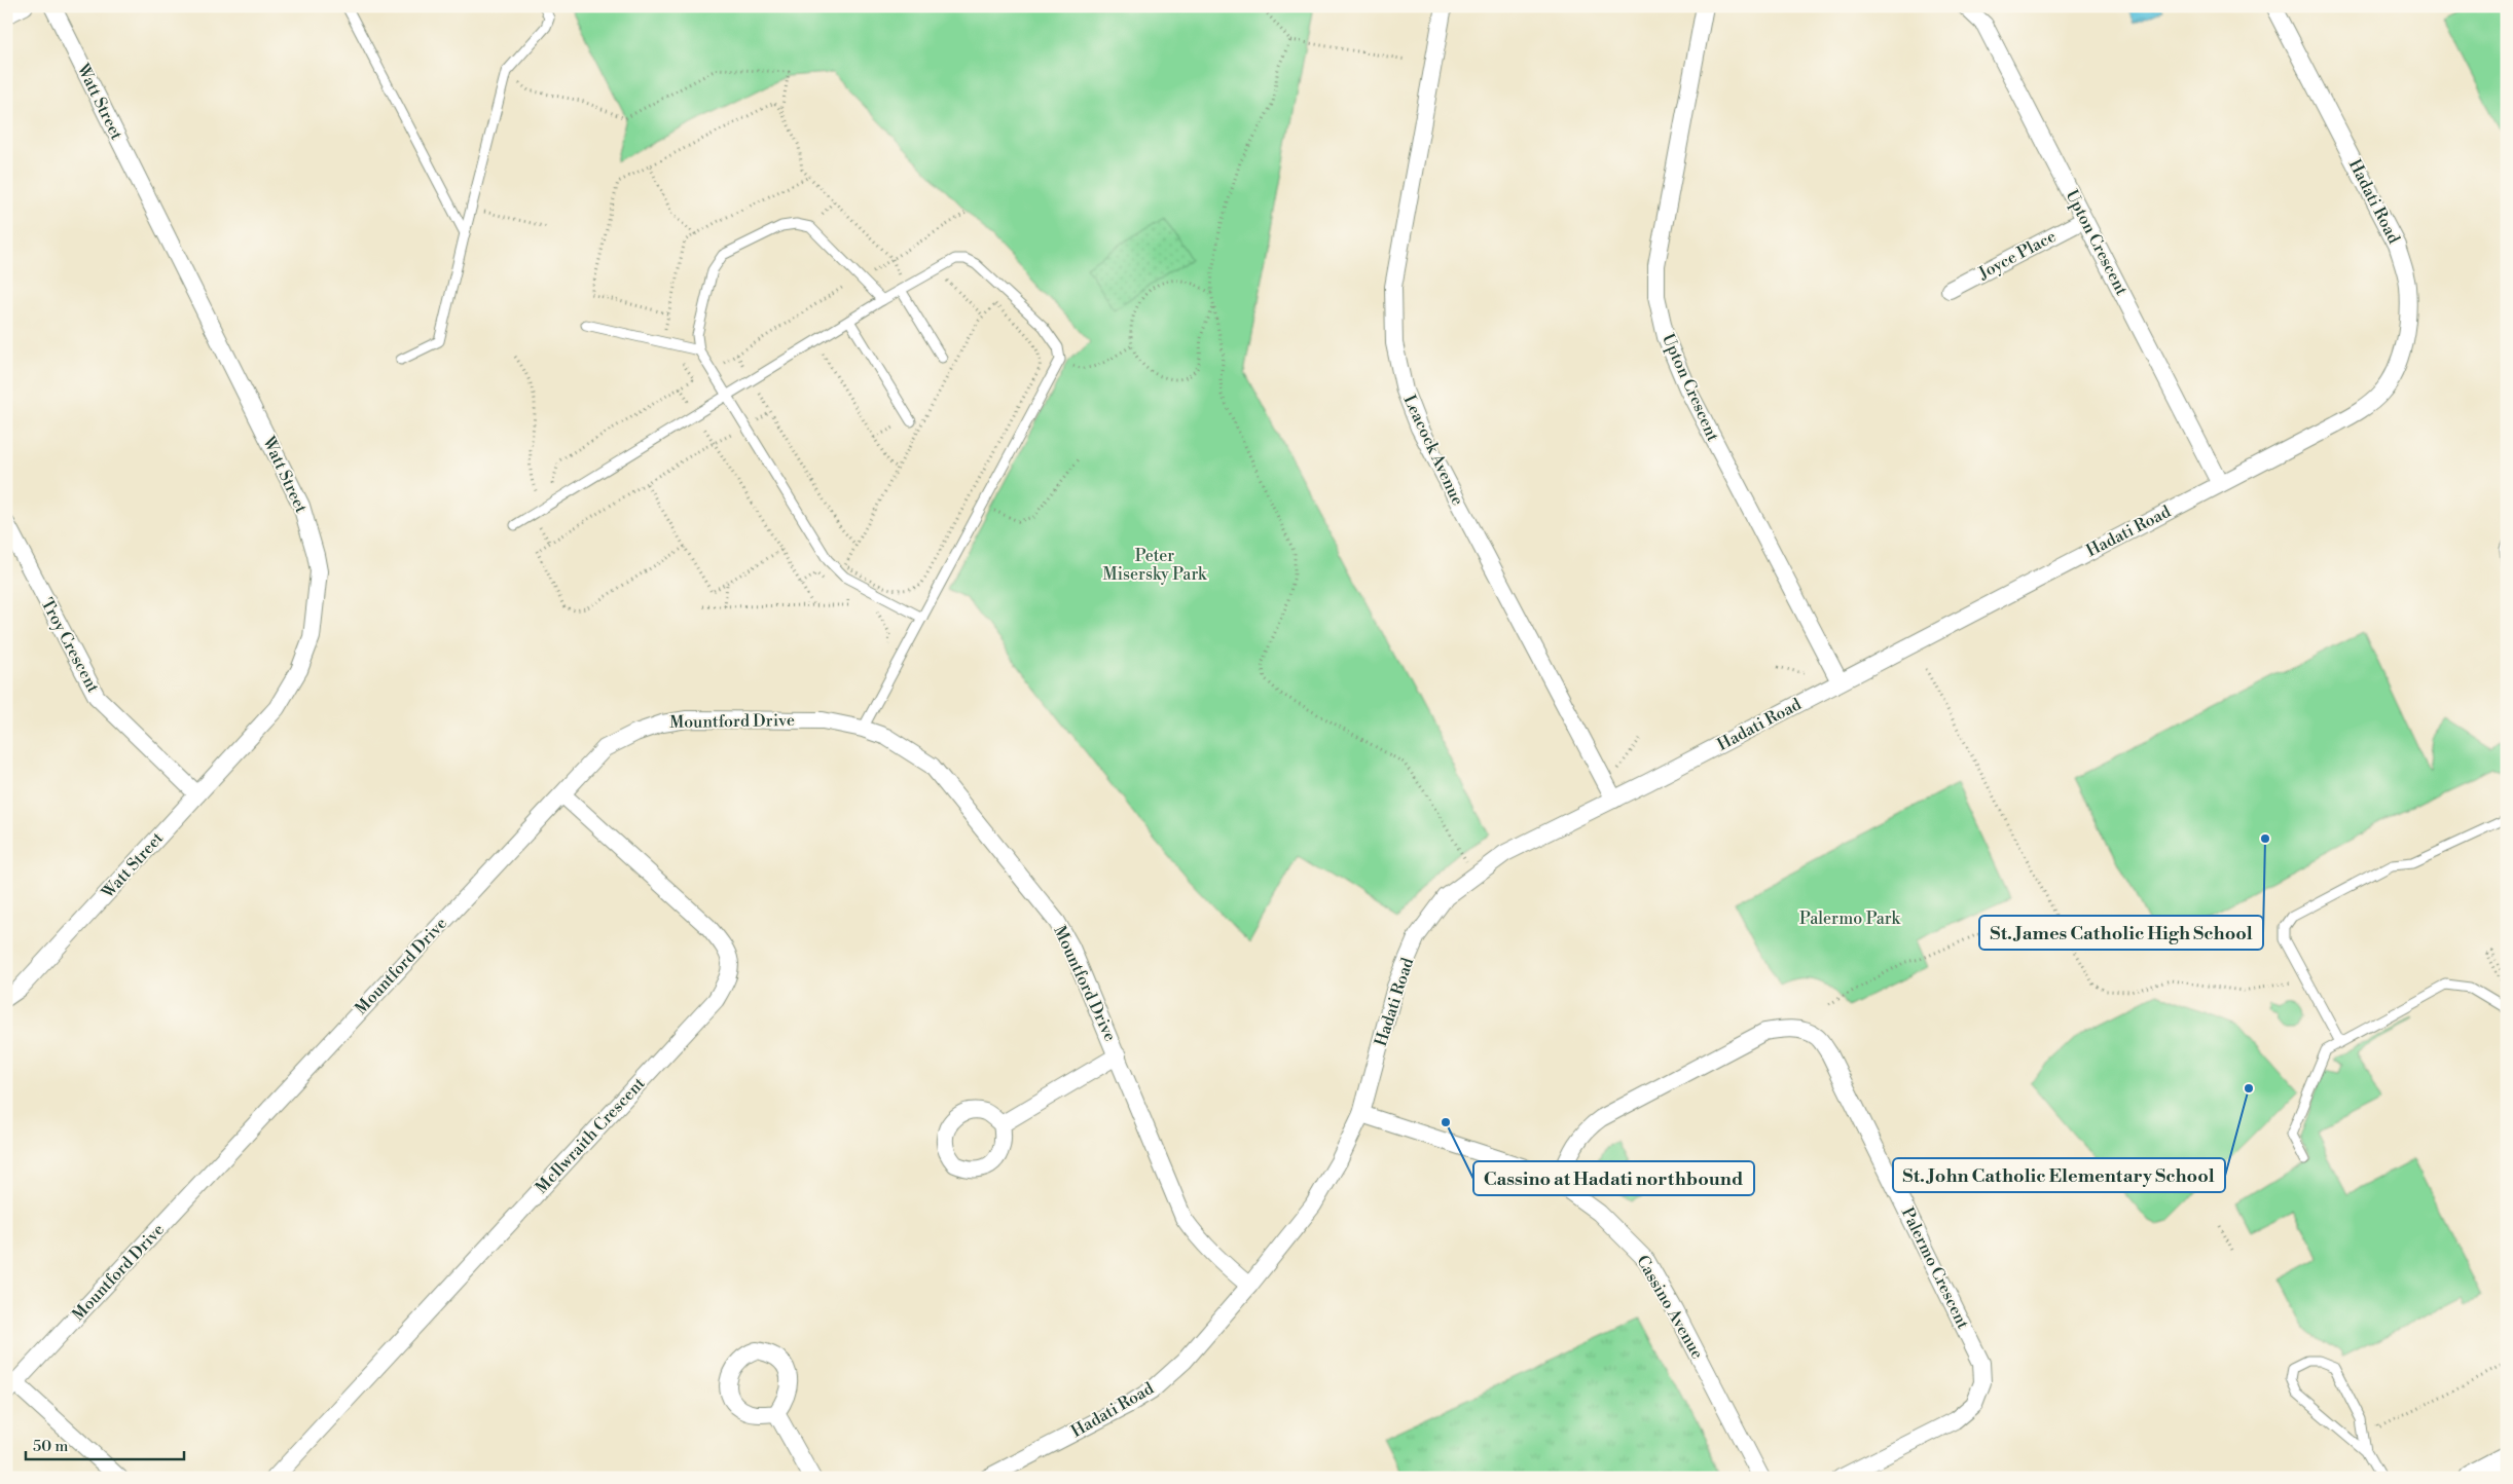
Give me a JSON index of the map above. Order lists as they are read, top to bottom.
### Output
{
  "streets": {
    "street": [
      "Watt Street",
      "Hadati Road",
      "Upton Crescent",
      "Joyce Place",
      "Leacock Avenue",
      "Troy Crescent",
      "Mountford Drive",
      "McIlwraith Crescent",
      "Palermo Crescent",
      "Cassino Avenue"
    ]
  },
  "crossings": [
    ["Watt Street", "Troy Crescent"],
    ["Hadati Road", "Upton Crescent"],
    ["Hadati Road", "Leacock Avenue"],
    ["Hadati Road", "Mountford Drive"],
    ["Hadati Road", "Cassino Avenue"],
    ["Upton Crescent", "Joyce Place"],
    ["Mountford Drive", "McIlwraith Crescent"],
    ["Palermo Crescent", "Cassino Avenue"]
  ],
  "parks": ["Peter Misersky Park", "Palermo Park"],
  "places": ["St. James Catholic High School", "St. John Catholic Elementary School", "Cassino at Hadati northbound"],
  "scale_bar": "50 m"
}
